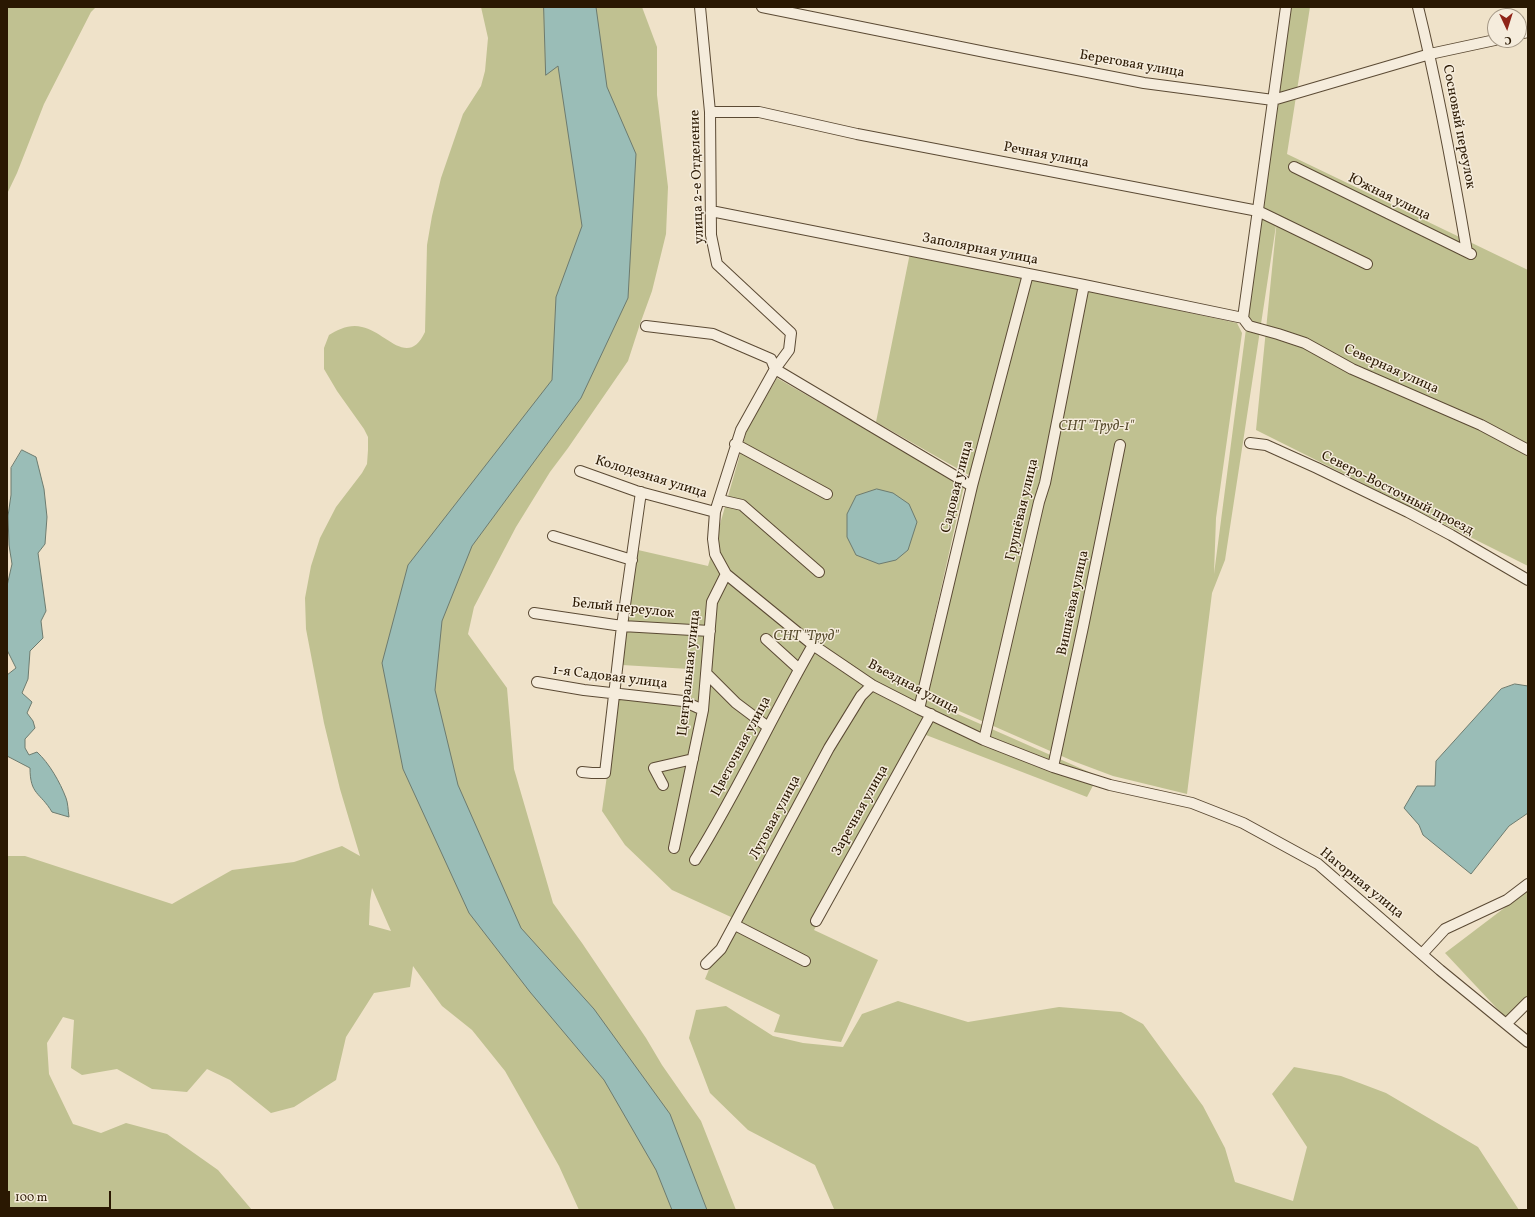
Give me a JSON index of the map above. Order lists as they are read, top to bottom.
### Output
{
  "streets": {
    "street": [
      "Береговая улица",
      "Сосновый переулок",
      "Речная улица",
      "улица 2-е Отделение",
      "Южная улица",
      "Заполярная улица",
      "Северная улица",
      "Колодезная улица",
      "Садовая улица",
      "Северо-Восточный проезд",
      "Грушёвая улица",
      "Вишнёвая улица",
      "Белый переулок",
      "Центральная улица",
      "1-я Садовая улица",
      "Въездная улица",
      "Цветочная улица",
      "Заречная улица",
      "Луговая улица",
      "Нагорная улица"
    ]
  },
  "crossings": [
    ["Береговая улица", "Сосновый переулок"],
    ["Сосновый переулок", "Южная улица"],
    ["Речная улица", "улица 2-е Отделение"],
    ["улица 2-е Отделение", "Заполярная улица"],
    ["улица 2-е Отделение", "Колодезная улица"],
    ["улица 2-е Отделение", "Въездная улица"],
    ["Заполярная улица", "Северная улица"],
    ["Заполярная улица", "Садовая улица"],
    ["Заполярная улица", "Грушёвая улица"],
    ["Колодезная улица", "Въездная улица"],
    ["Садовая улица", "Въездная улица"],
    ["Грушёвая улица", "Въездная улица"],
    ["Вишнёвая улица", "Въездная улица"],
    ["Белый переулок", "Центральная улица"],
    ["Центральная улица", "1-я Садовая улица"],
    ["Центральная улица", "Въездная улица"],
    ["Въездная улица", "Цветочная улица"],
    ["Въездная улица", "Заречная улица"],
    ["Въездная улица", "Луговая улица"],
    ["Въездная улица", "Нагорная улица"]
  ],
  "parks": ["СНТ \"Труд-1\"", "СНТ \"Труд\""],
  "scale_bar": "100 m",
  "north": "bottom"
}
